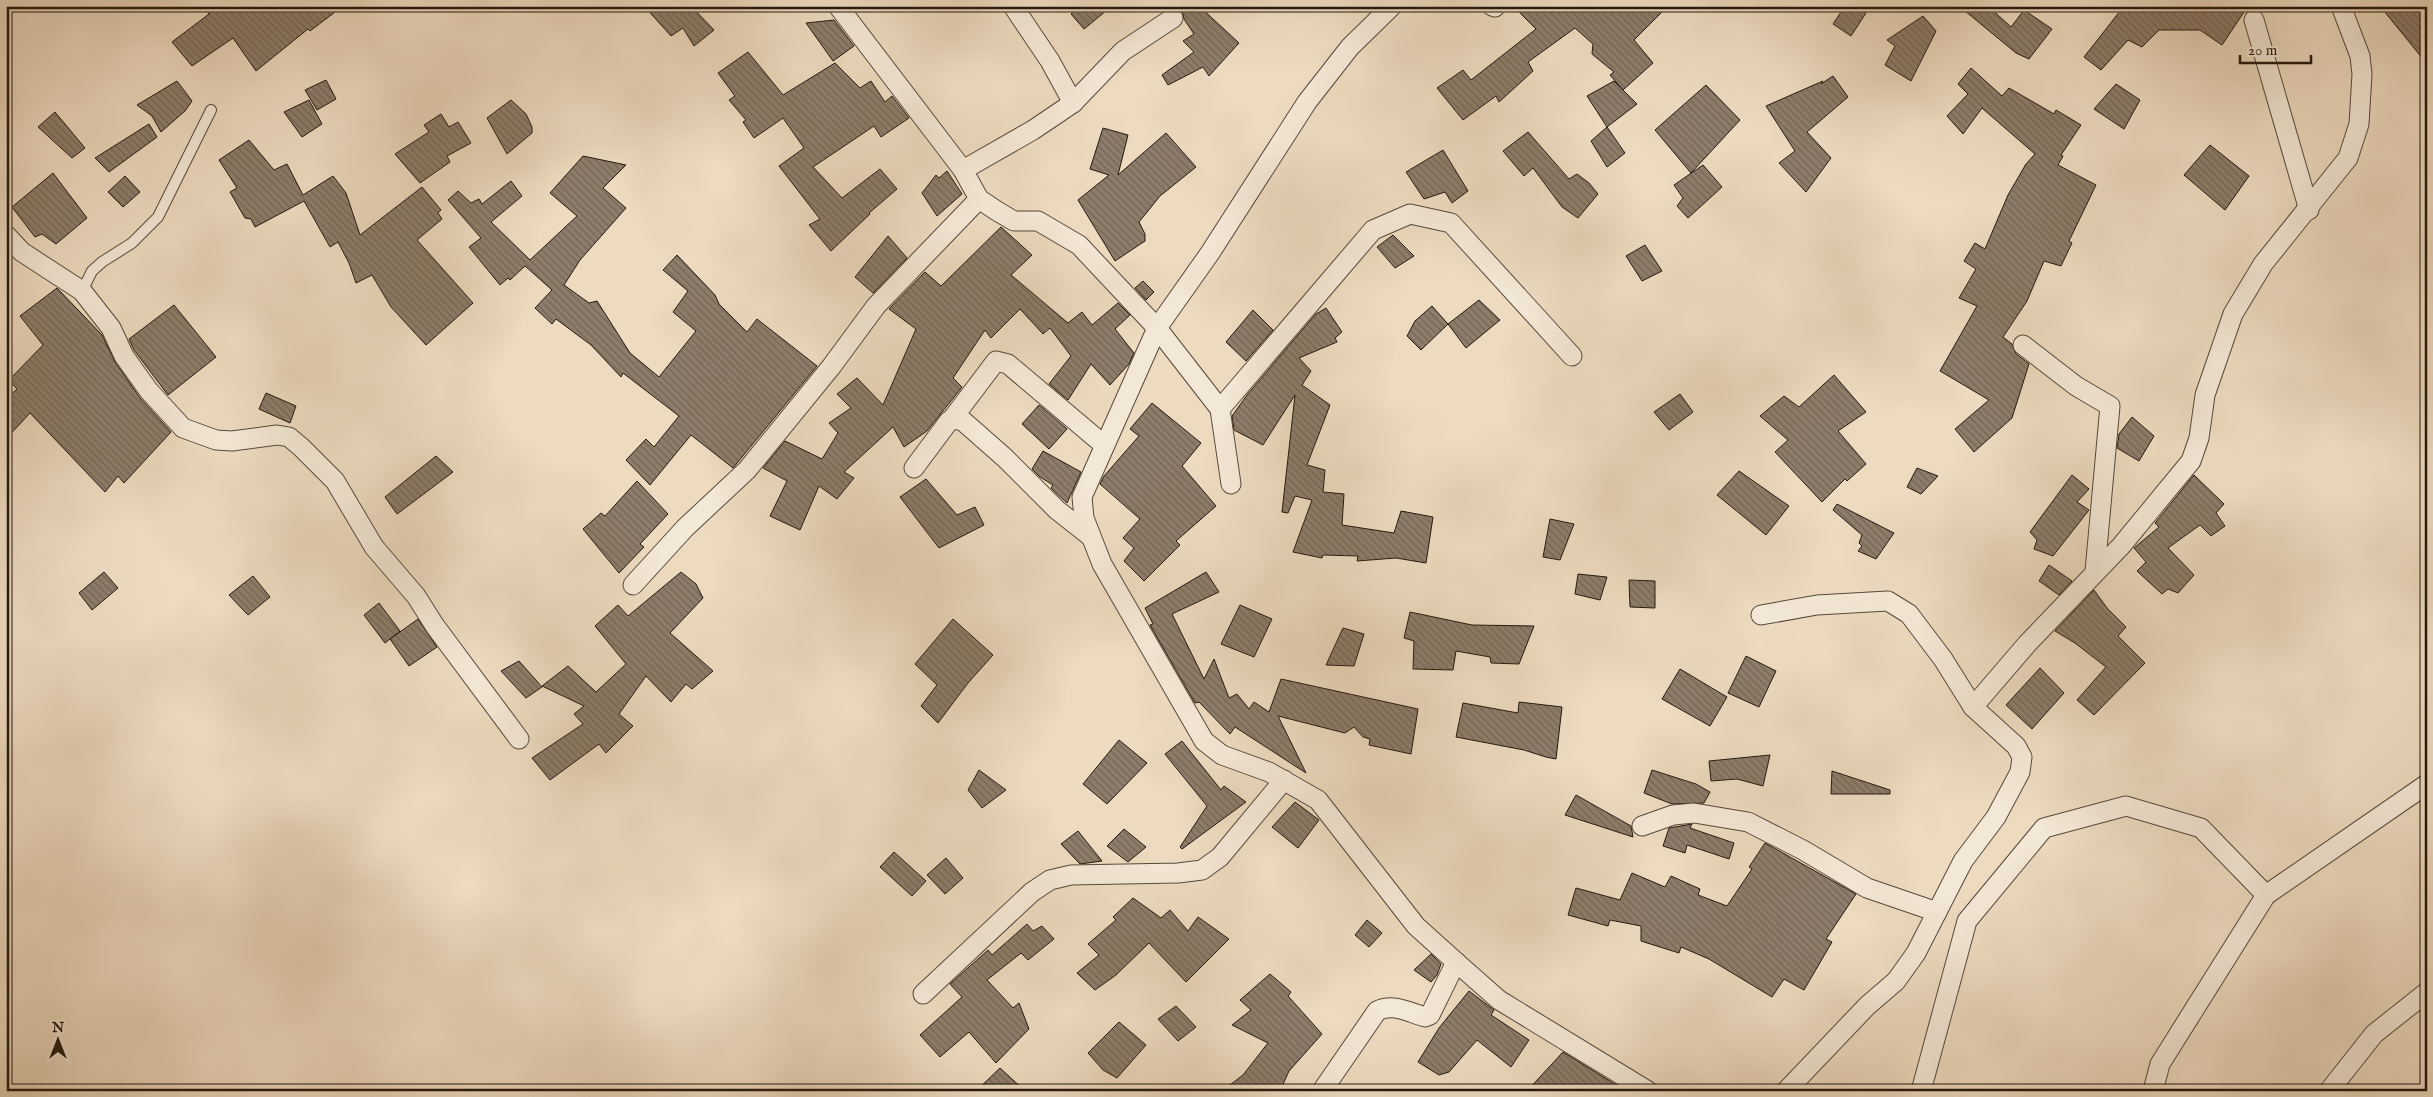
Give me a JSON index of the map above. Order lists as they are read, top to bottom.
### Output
{
  "scale_bar": "20 m",
  "north": "top"
}
